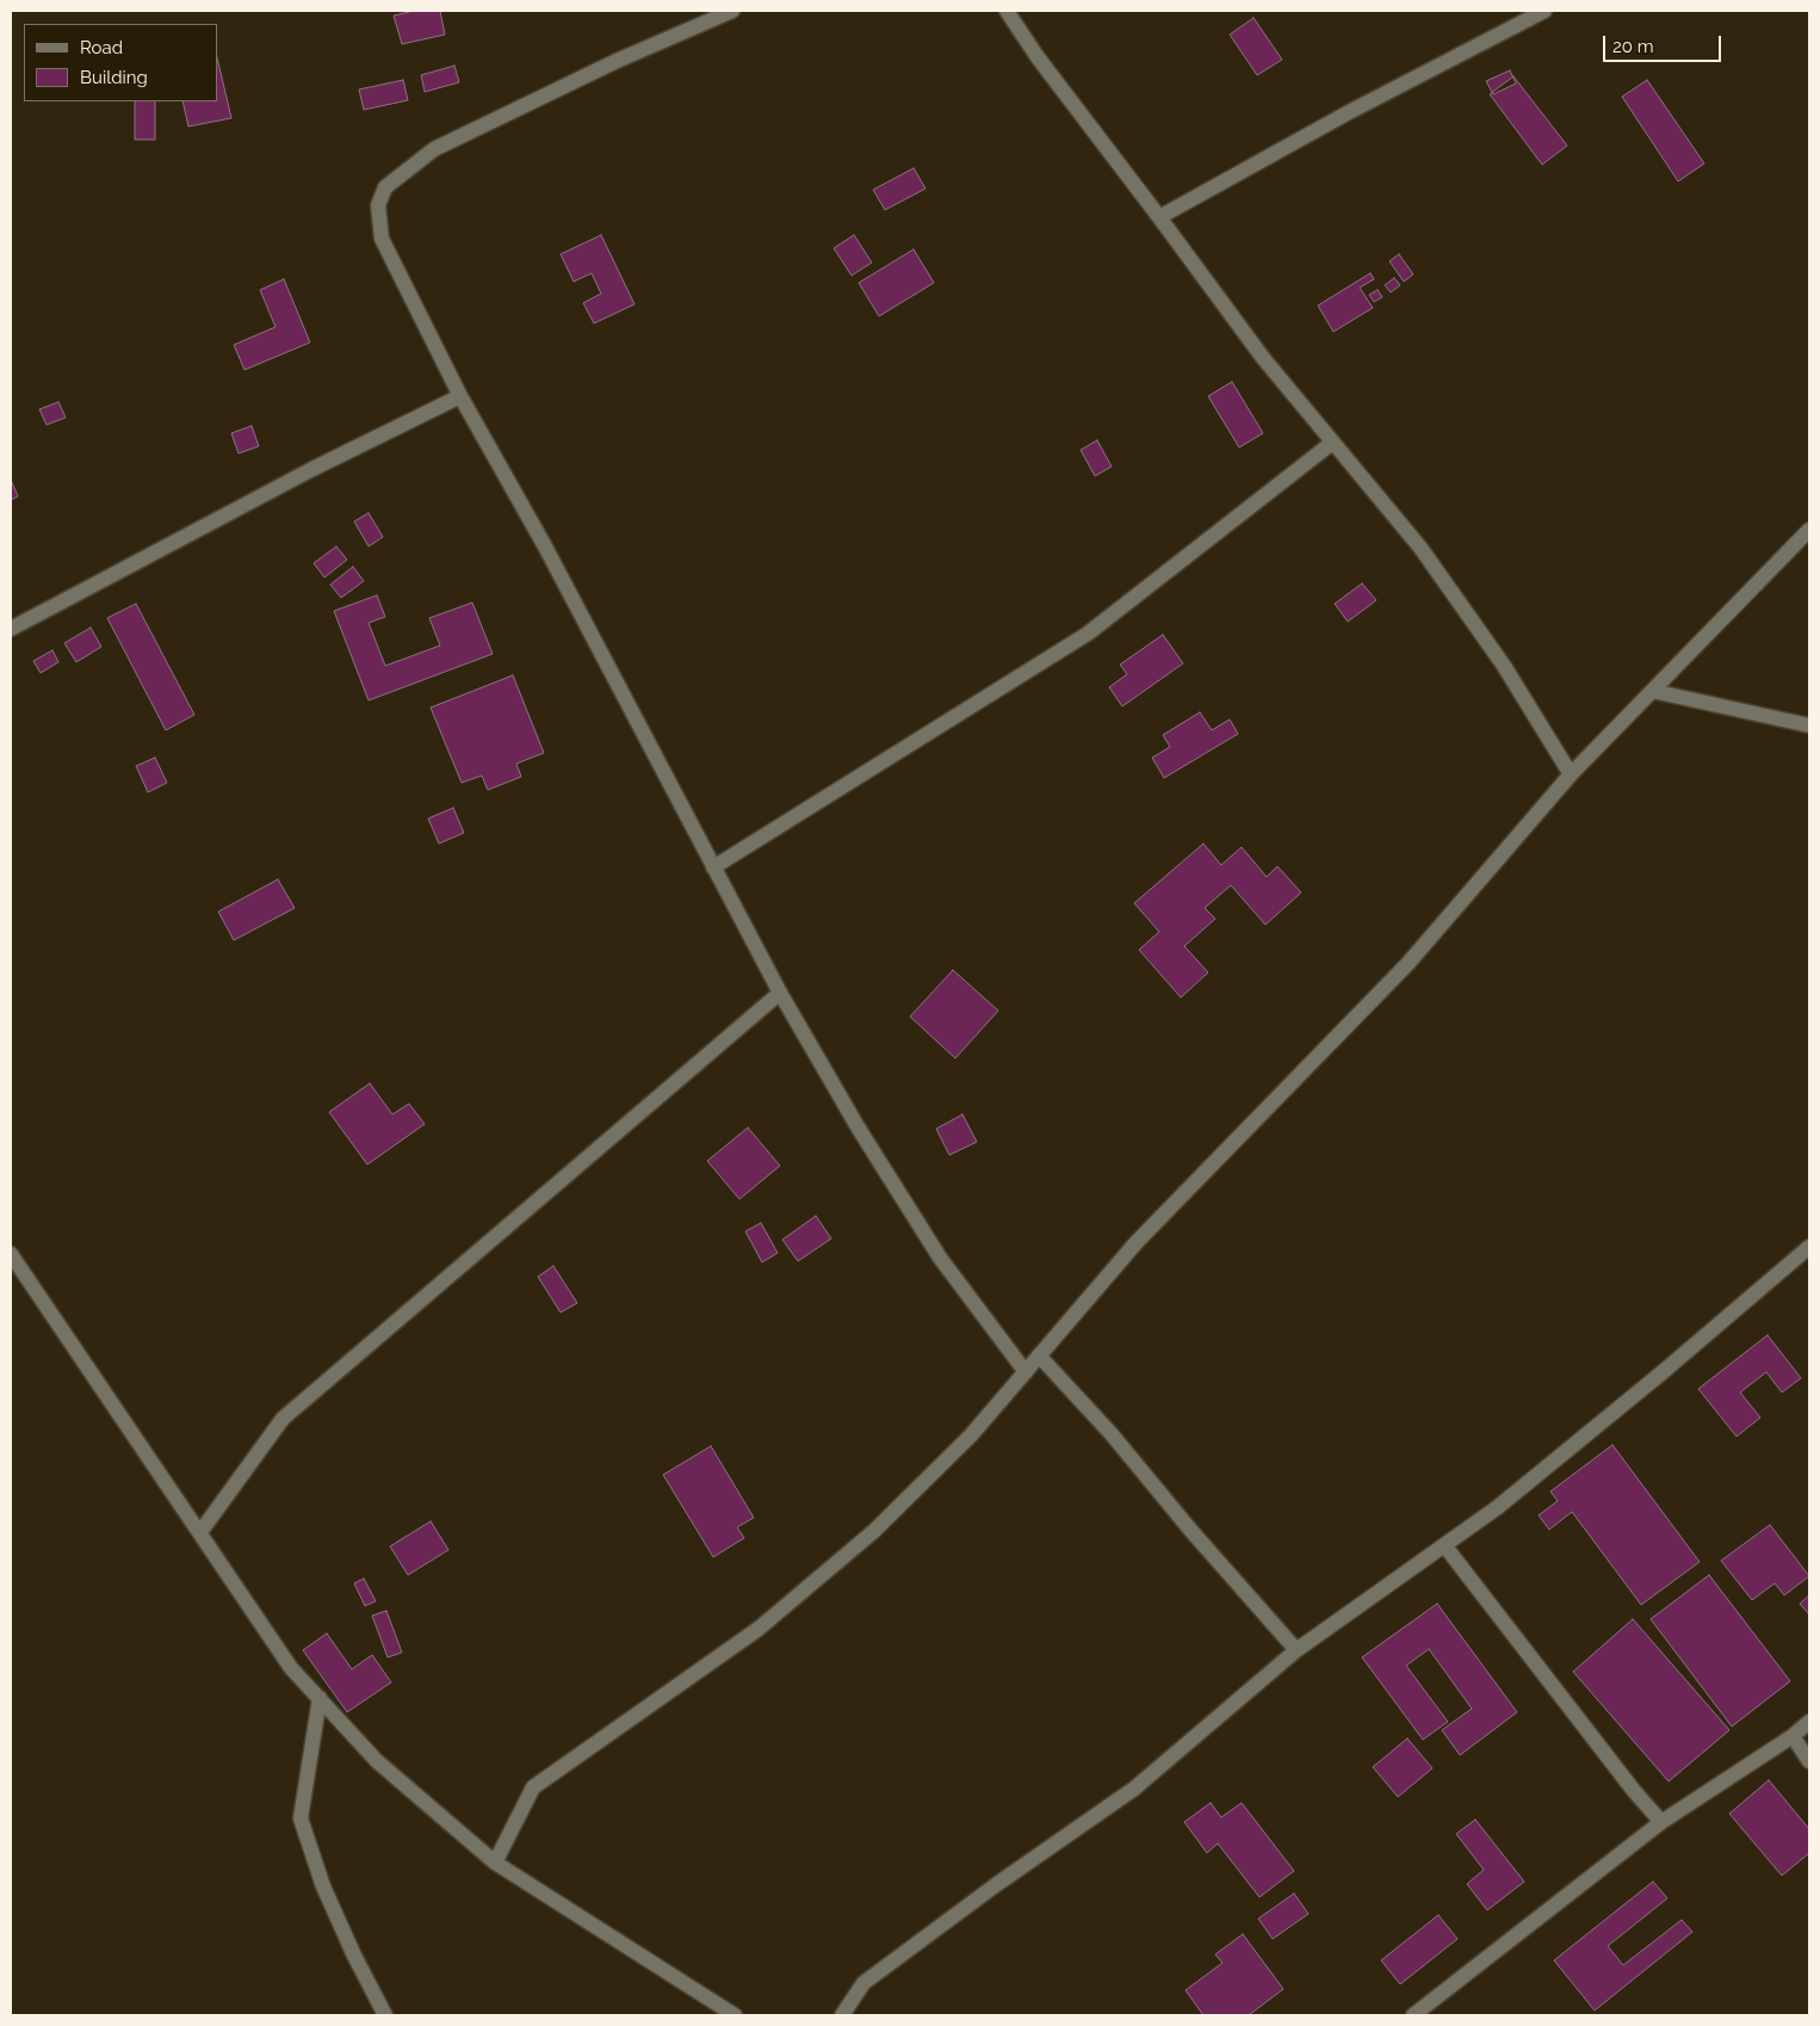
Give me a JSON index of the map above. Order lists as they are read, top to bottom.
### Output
{
  "legend": ["Road", "Building"],
  "scale_bar": "20 m"
}
